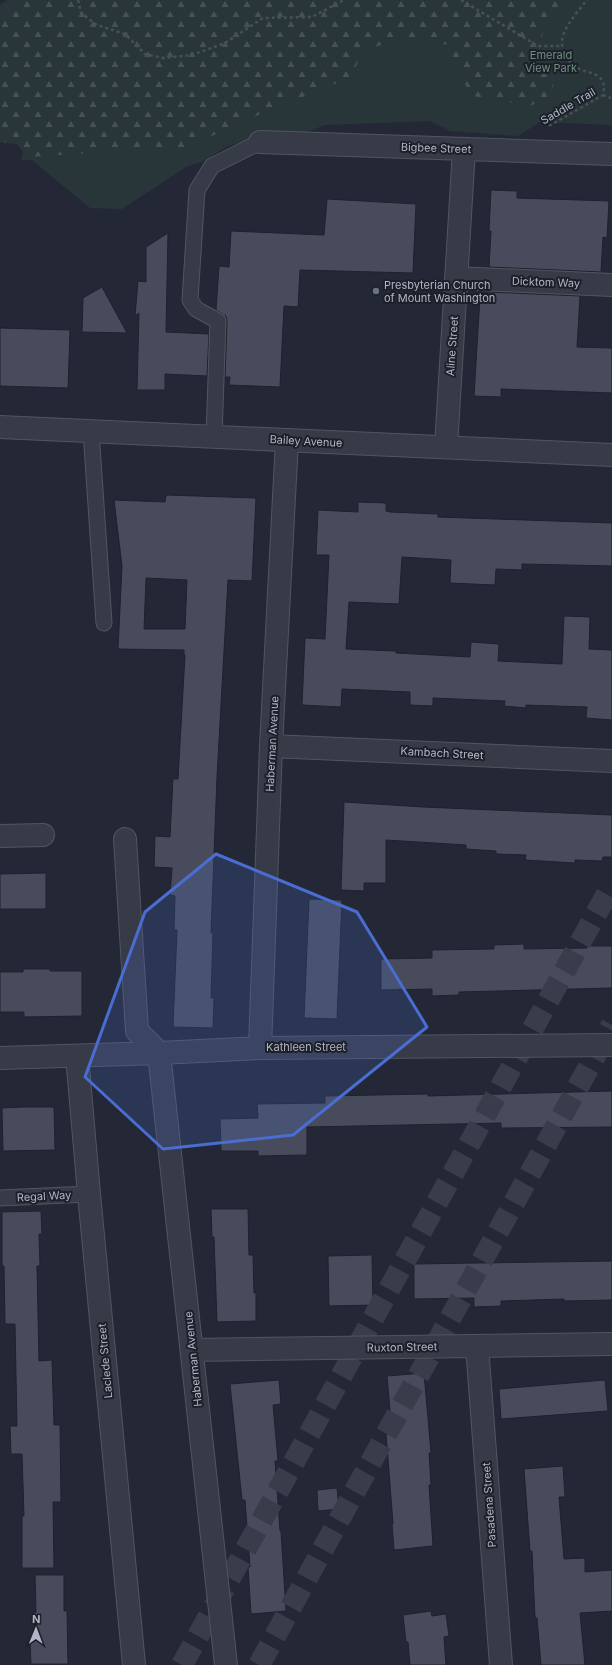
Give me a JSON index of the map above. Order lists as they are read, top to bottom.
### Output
{
  "streets": {
    "street": [
      "Bigbee Street",
      "Dicktom Way",
      "Aline Street",
      "Bailey Avenue",
      "Haberman Avenue",
      "Kambach Street",
      "Kathleen Street",
      "Ruxton Street",
      "Laclede Street",
      "Pasadena Street"
    ],
    "lane": ["Regal Way"],
    "path": ["Saddle Trail"]
  },
  "crossings": [
    ["Saddle Trail", "Bigbee Street"],
    ["Bigbee Street", "Aline Street"],
    ["Dicktom Way", "Aline Street"],
    ["Aline Street", "Bailey Avenue"],
    ["Bailey Avenue", "Haberman Avenue"],
    ["Haberman Avenue", "Kambach Street"],
    ["Haberman Avenue", "Kathleen Street"],
    ["Haberman Avenue", "Ruxton Street"],
    ["Kathleen Street", "Laclede Street"],
    ["Regal Way", "Laclede Street"],
    ["Ruxton Street", "Pasadena Street"]
  ],
  "parks": ["Emerald View Park"],
  "places": ["Presbyterian Church of Mount Washington"],
  "north": "top"
}
